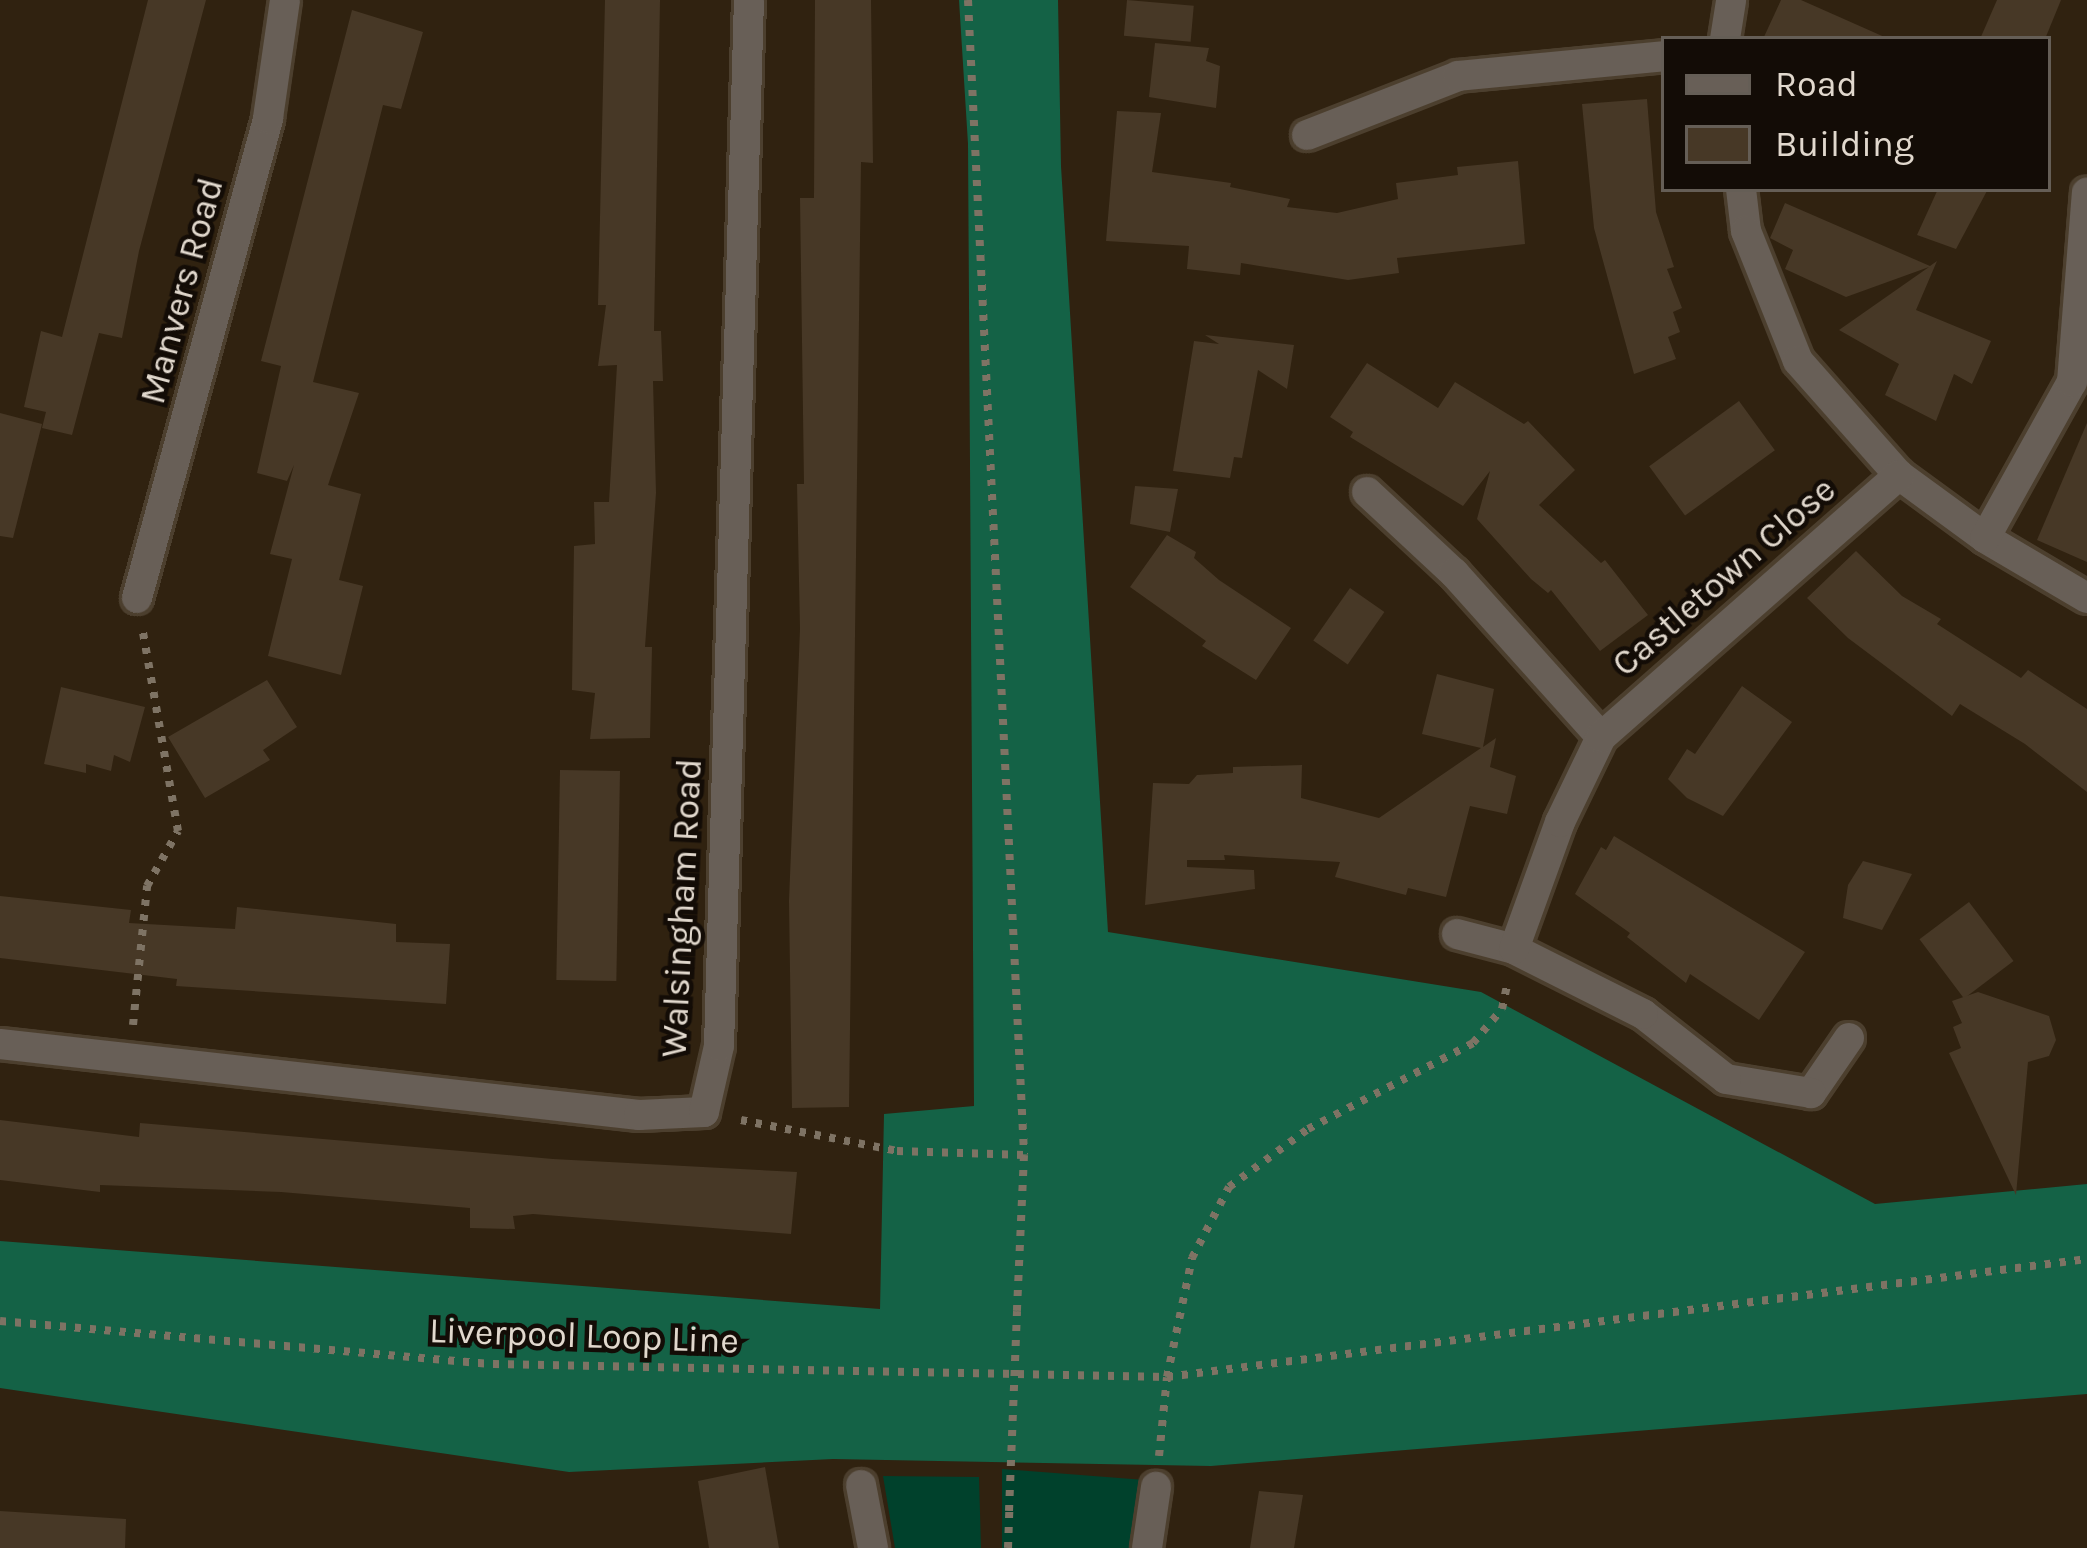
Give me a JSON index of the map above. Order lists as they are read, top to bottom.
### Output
{
  "streets": {
    "street": ["Manvers Road", "Castletown Close", "Walsingham Road"],
    "path": ["Liverpool Loop Line"]
  },
  "legend": ["Road", "Building"]
}
